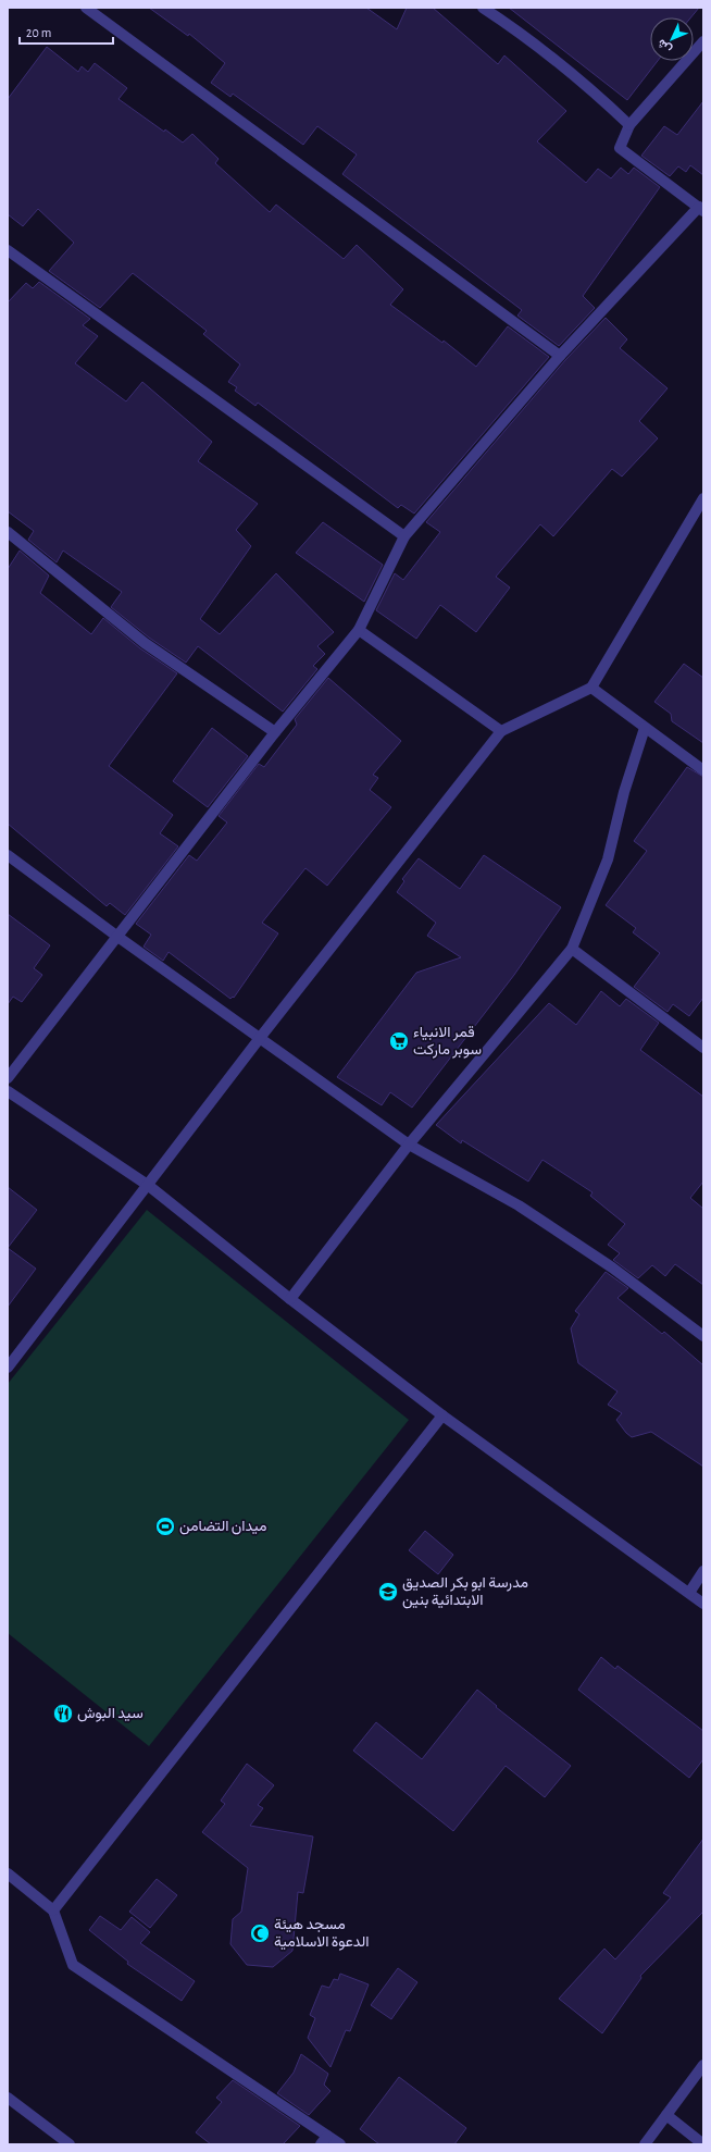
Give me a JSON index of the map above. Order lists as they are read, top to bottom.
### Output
{
  "places": {
    "supermarket": ["قمر الانبياء سوبر ماركت"],
    "sports": ["ميدان التضامن"],
    "school or university": ["مدرسة ابو بكر الصديق الابتدائية بنين"],
    "restaurant": ["سيد البوش"],
    "mosque": ["مسجد هيئة الدعوة الاسلامية"]
  },
  "scale_bar": "20 m",
  "north": "bottom left"
}
